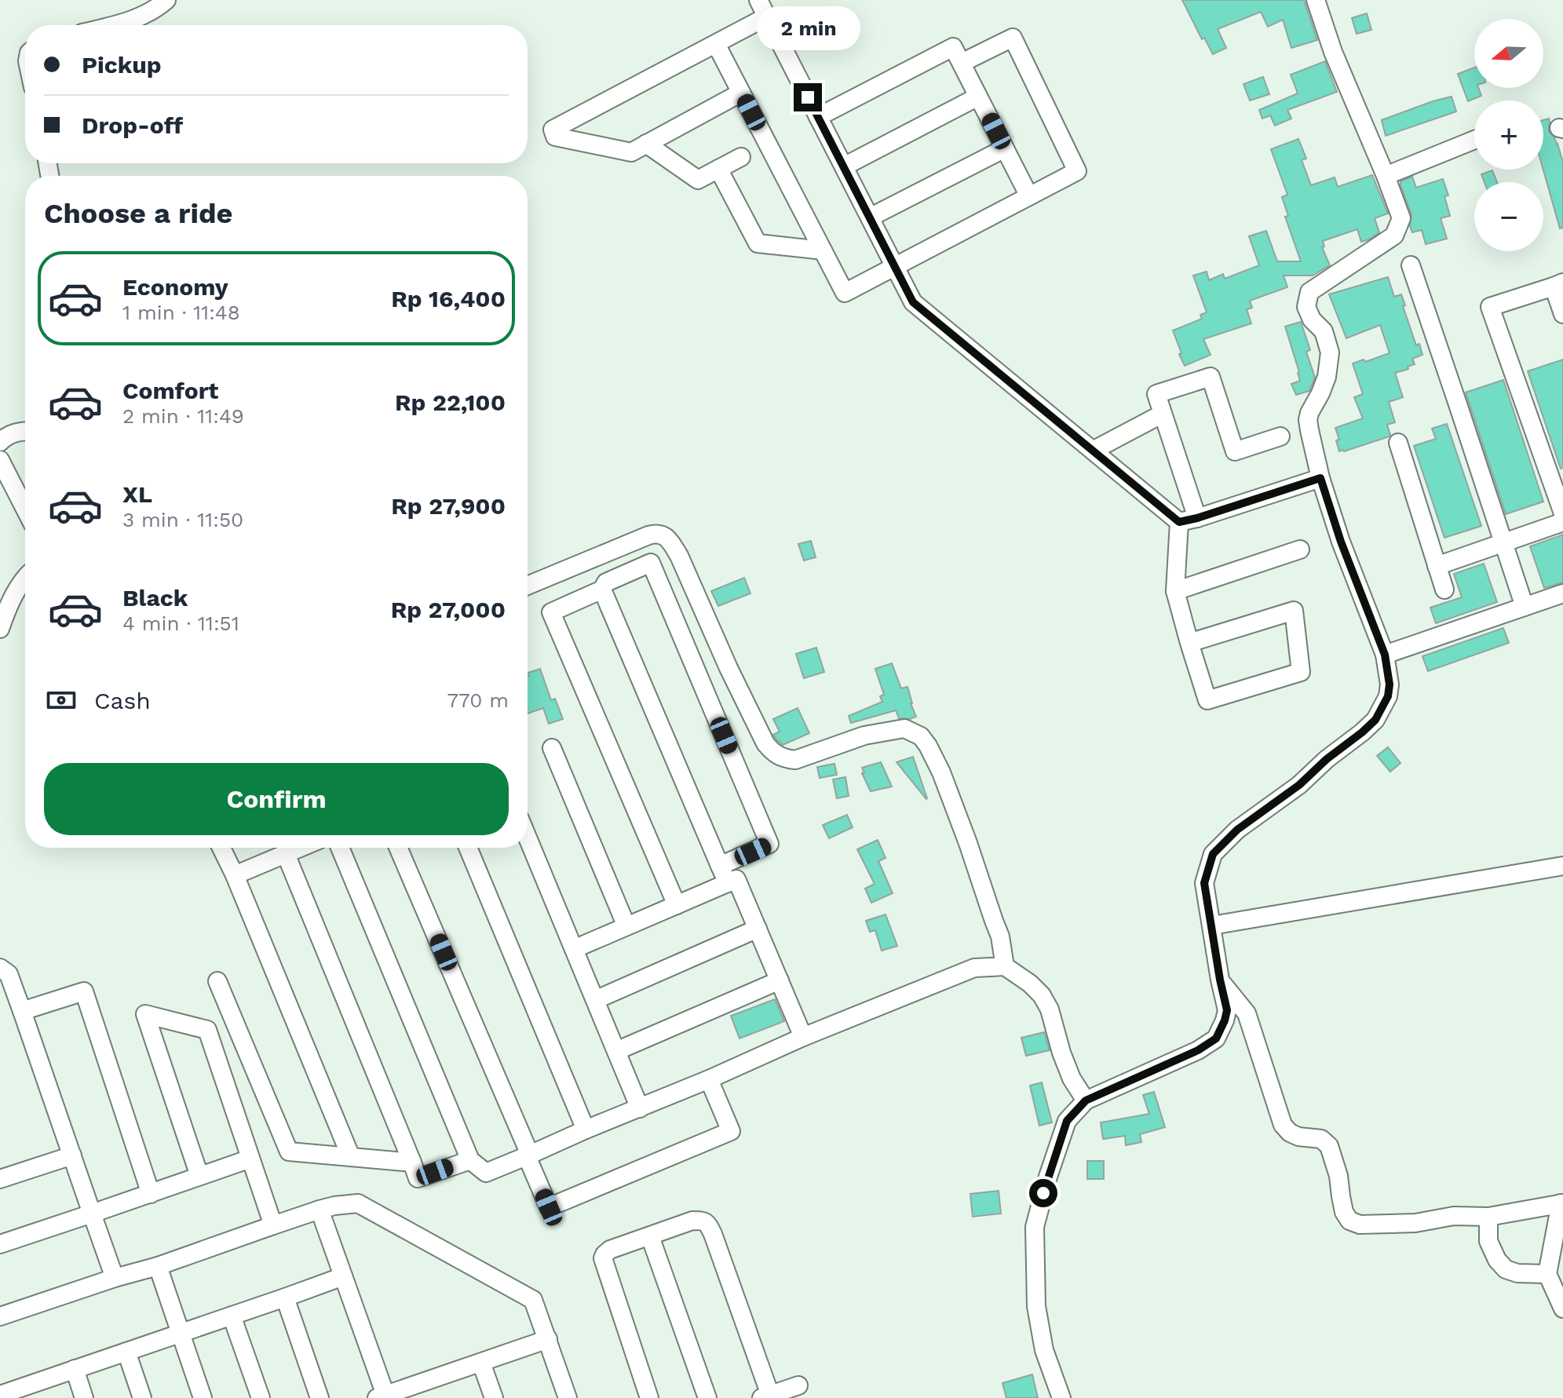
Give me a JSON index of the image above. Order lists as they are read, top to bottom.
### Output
{
  "north": "left",
  "page": {
    "bubble": "2 min",
    "map_buttons": ["+", "−"],
    "banner": ["Pickup", "Drop-off"],
    "heading": "Choose a ride",
    "list": [
      {
        "name": "Economy",
        "note": "1 min · 11:48",
        "value": "Rp 16,400"
      },
      {
        "name": "Comfort",
        "note": "2 min · 11:49",
        "value": "Rp 22,100"
      },
      {
        "name": "XL",
        "note": "3 min · 11:50",
        "value": "Rp 27,900"
      },
      {
        "name": "Black",
        "note": "4 min · 11:51",
        "value": "Rp 27,000"
      }
    ],
    "pay": ["Cash", "770 m"],
    "buttons": "Confirm"
  }
}
